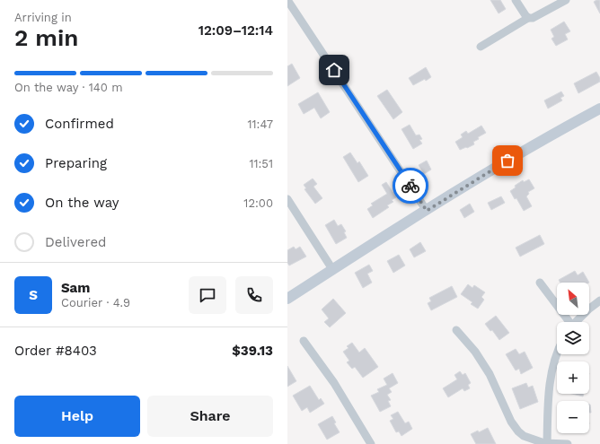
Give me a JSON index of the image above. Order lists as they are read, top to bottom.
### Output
{
  "north": "top left",
  "page": {
    "heading": ["2 min", "Arriving in", "12:09–12:14"],
    "panel": [
      "Sam",
      "Courier · 4.9",
      "Order #8403",
      "$39.13"
    ],
    "bar": "On the way · 140 m",
    "list": [
      ["Confirmed", "11:47"],
      ["Preparing", "11:51"],
      ["On the way", "12:00"],
      "Delivered"
    ],
    "round": "S",
    "map_buttons": ["+", "−"],
    "buttons": ["Help", "Share"]
  }
}
